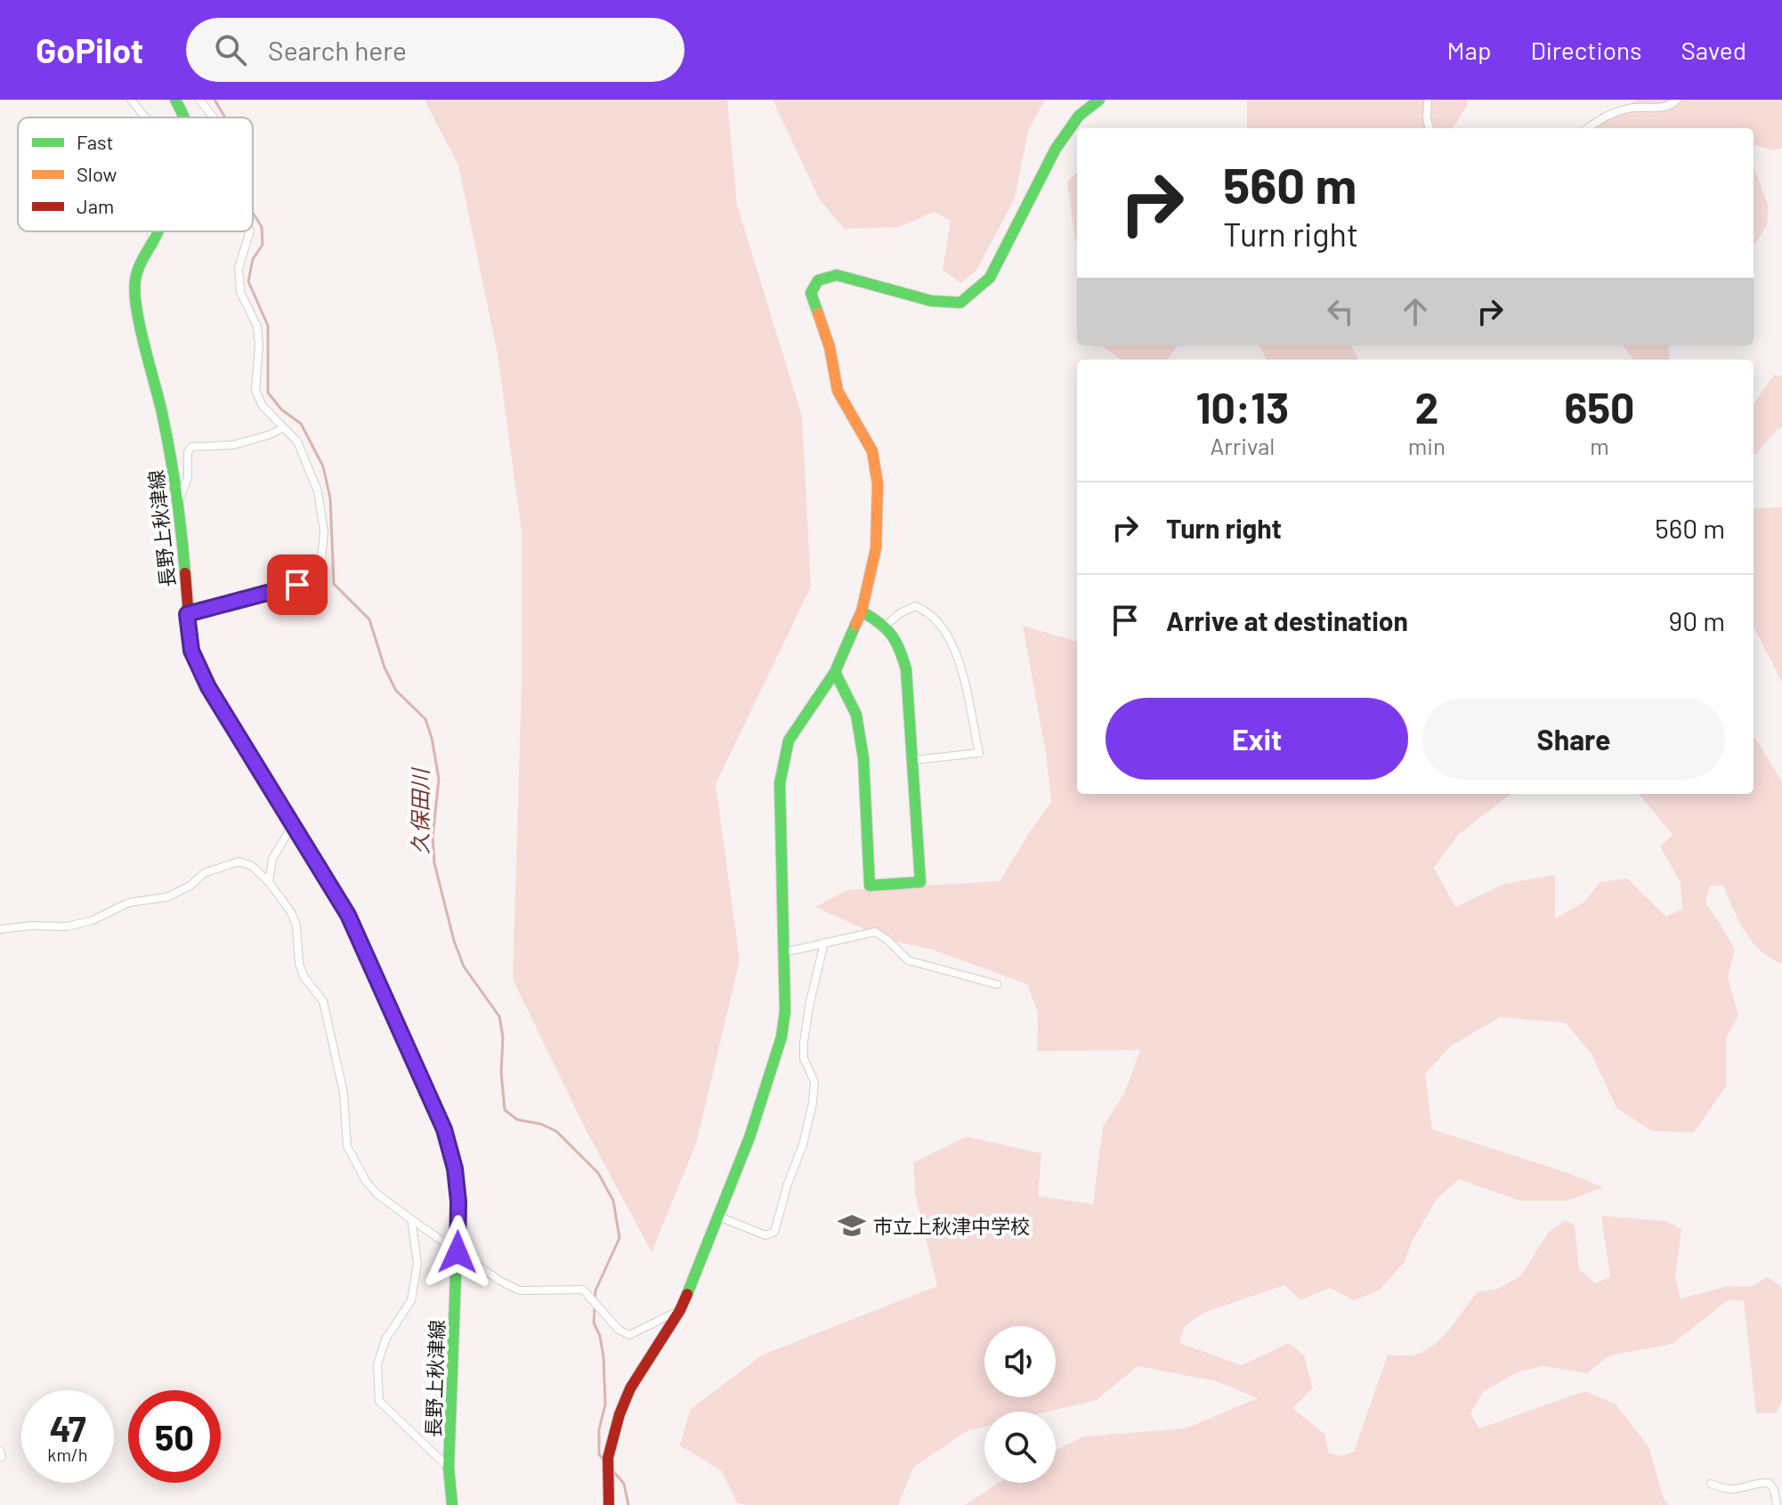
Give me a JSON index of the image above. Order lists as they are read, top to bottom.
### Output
{
  "streets": {
    "street": ["長野上秋津線"]
  },
  "water": ["久保田川"],
  "places": {
    "school or university": ["市立上秋津中学校"]
  },
  "legend": ["Fast", "Slow", "Jam"],
  "page": {
    "header": "GoPilot",
    "search": "Search here",
    "nav": ["Map", "Directions", "Saved"],
    "turn": ["560 m", "Turn right"],
    "eta": [
      "10:13",
      "Arrival",
      "2",
      "min",
      "650",
      "m"
    ],
    "list": [
      {
        "name": "Turn right",
        "value": "560 m"
      },
      {
        "name": "Arrive at destination",
        "value": "90 m"
      }
    ],
    "buttons": ["Exit", "Share"],
    "speed": "47 km/h",
    "limit": "50"
  }
}
